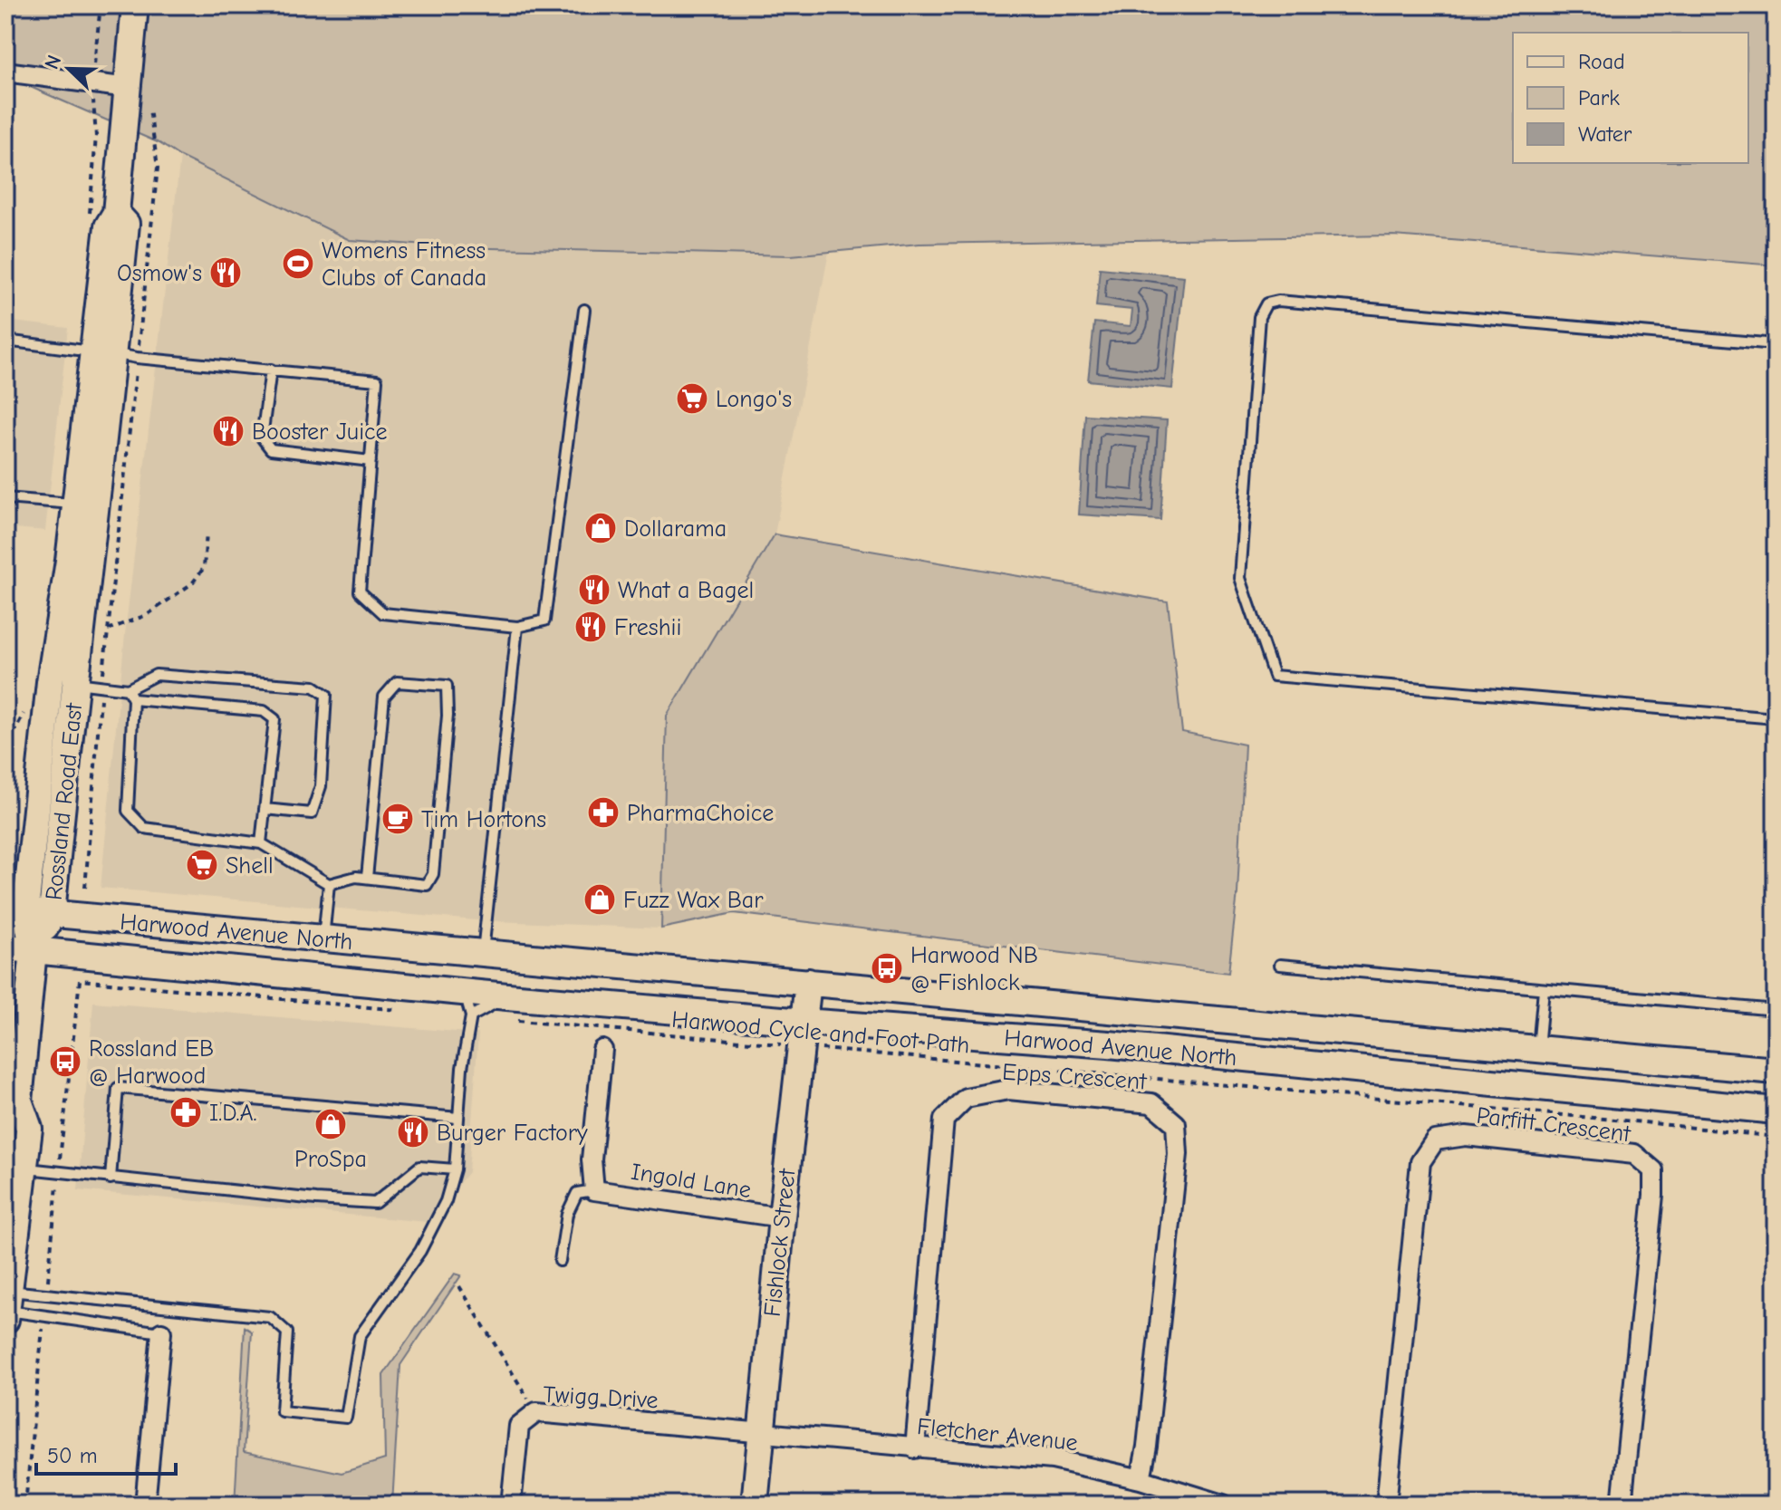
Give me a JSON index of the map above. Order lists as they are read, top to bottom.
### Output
{
  "streets": {
    "main road": ["Rossland Road East", "Harwood Avenue North", "Fishlock Street"],
    "street": [
      "Epps Crescent",
      "Parfitt Crescent",
      "Ingold Lane",
      "Twigg Drive",
      "Fletcher Avenue"
    ],
    "path": ["Harwood Cycle and Foot Path"]
  },
  "crossings": [
    ["Rossland Road East", "Harwood Avenue North"],
    ["Harwood Avenue North", "Harwood Cycle and Foot Path"],
    ["Harwood Avenue North", "Fishlock Street"],
    ["Harwood Cycle and Foot Path", "Fishlock Street"],
    ["Epps Crescent", "Fletcher Avenue"],
    ["Ingold Lane", "Fishlock Street"],
    ["Fishlock Street", "Twigg Drive"],
    ["Fishlock Street", "Fletcher Avenue"],
    ["Twigg Drive", "Fletcher Avenue"]
  ],
  "places": {
    "sports": ["Womens Fitness Clubs of Canada"],
    "restaurant": [
      "Osmow's",
      "Booster Juice",
      "What a Bagel",
      "Freshii",
      "Burger Factory"
    ],
    "supermarket": ["Longo's", "Shell"],
    "shop": ["Dollarama", "Fuzz Wax Bar", "ProSpa"],
    "pharmacy": ["PharmaChoice", "I.D.A."],
    "cafe": ["Tim Hortons"],
    "bus stop": ["Harwood NB @ Fishlock", "Rossland EB @ Harwood"]
  },
  "legend": ["Road", "Park", "Water"],
  "scale_bar": "50 m",
  "north": "top left"
}
